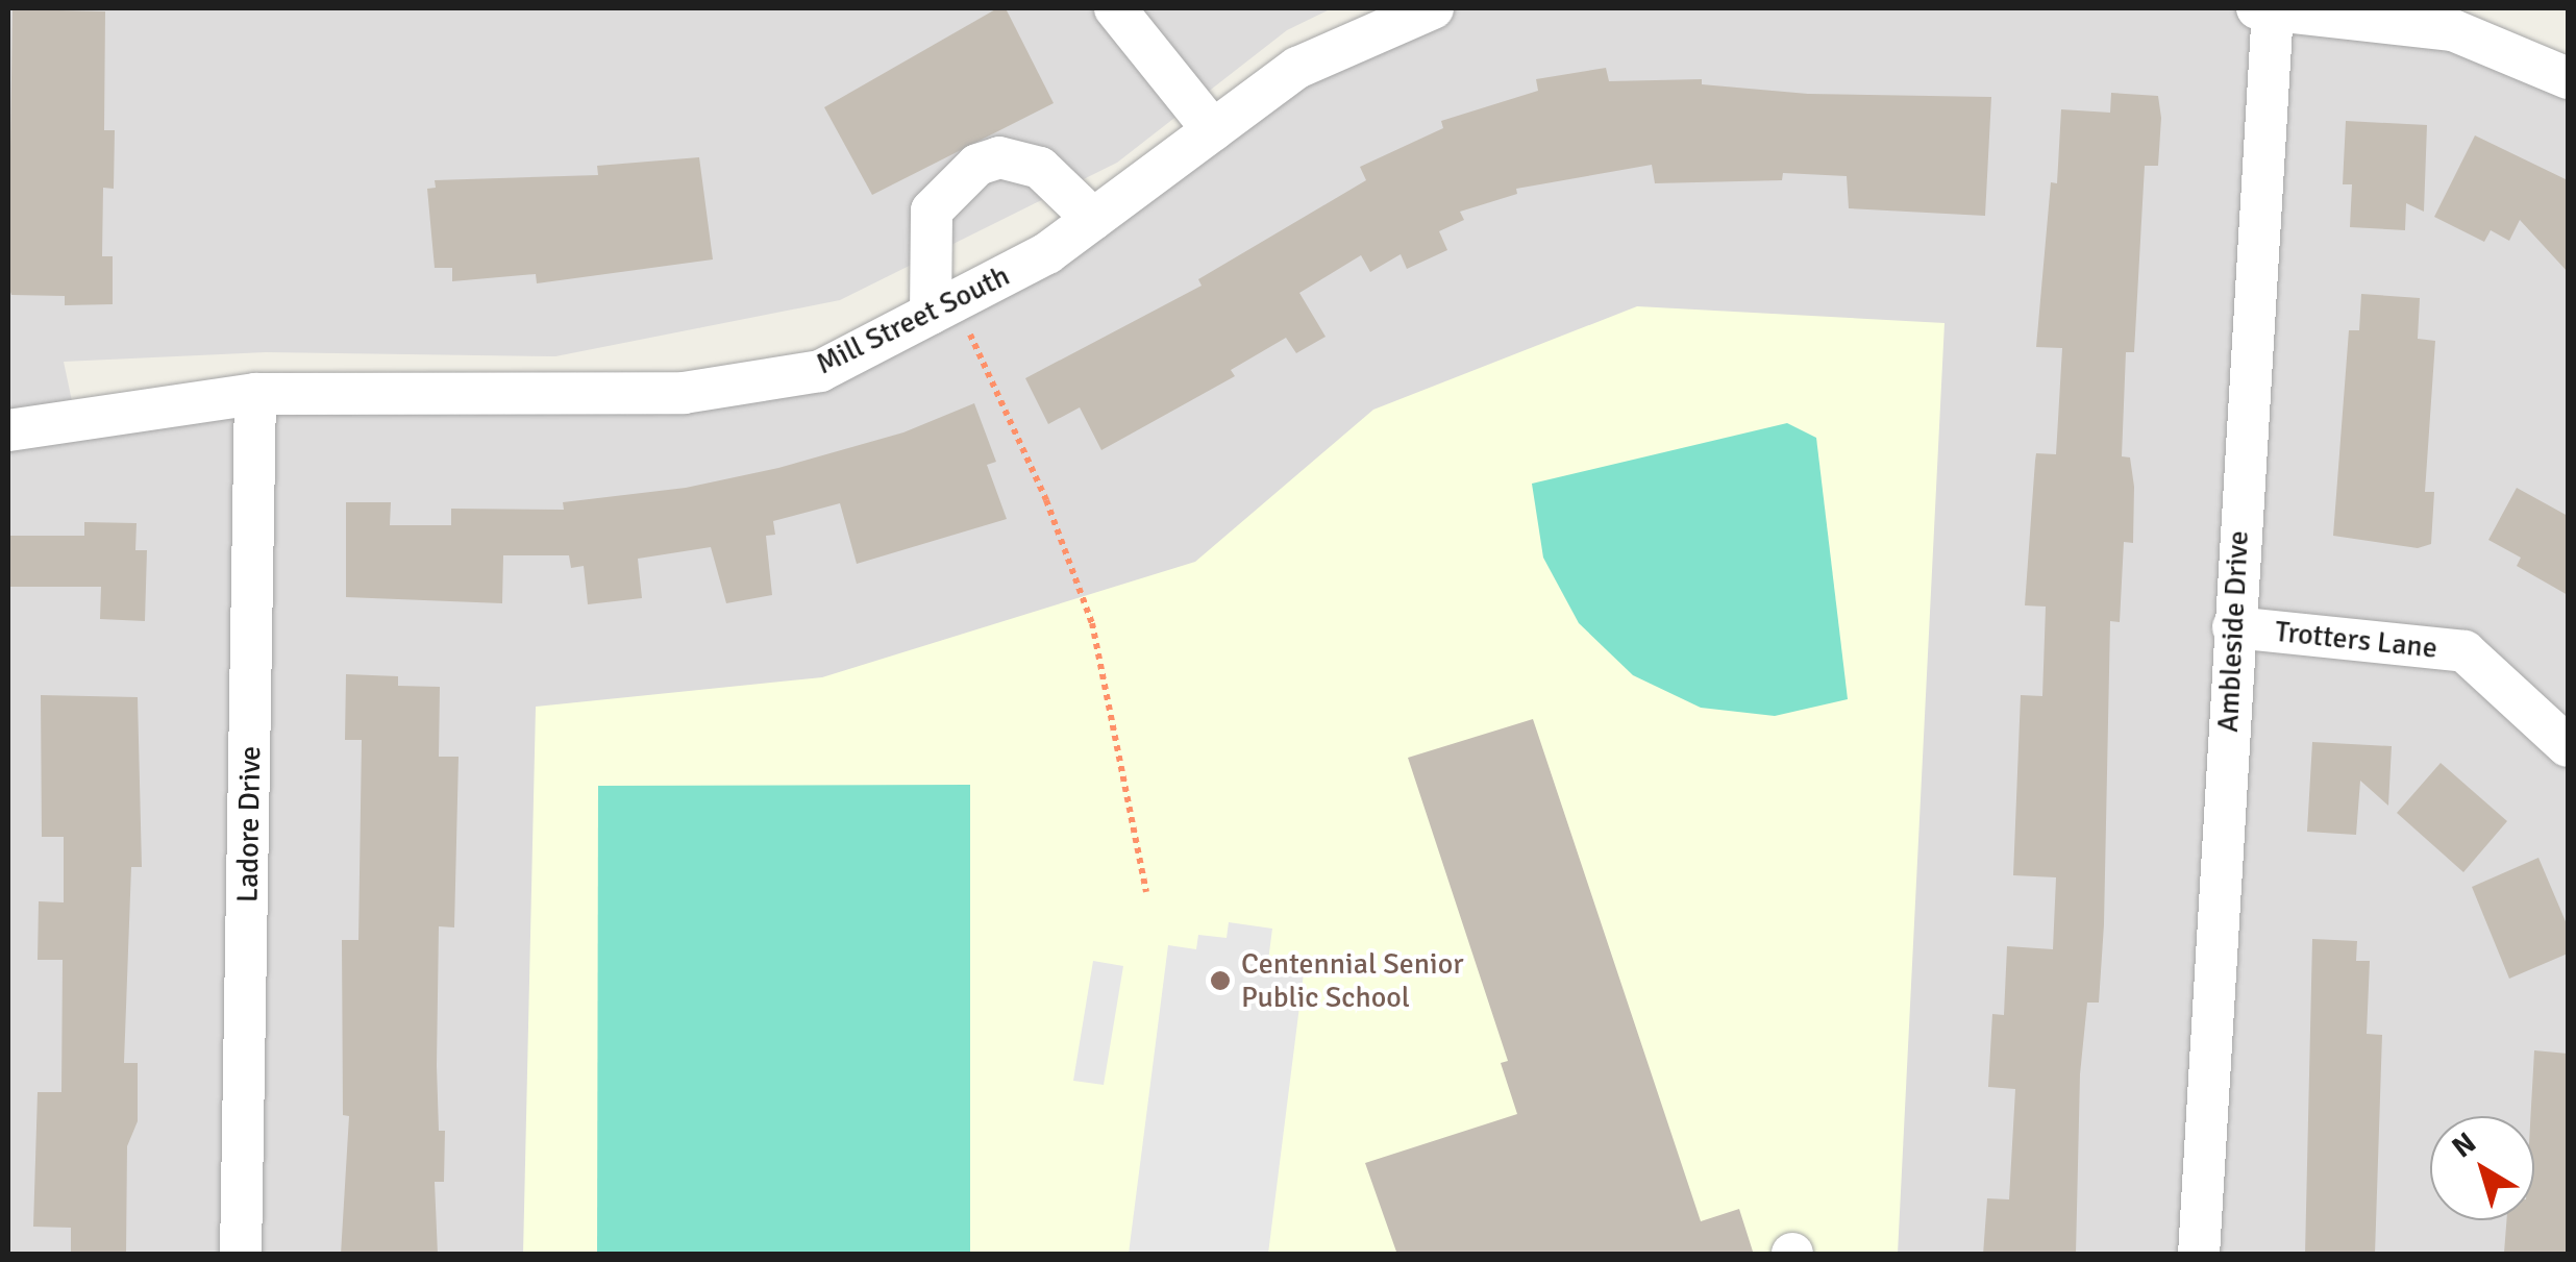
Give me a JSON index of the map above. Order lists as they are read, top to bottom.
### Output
{
  "streets": {
    "street": [
      "Mill Street South",
      "Ambleside Drive",
      "Trotters Lane",
      "Ladore Drive"
    ]
  },
  "crossings": [
    ["Mill Street South", "Ladore Drive"],
    ["Ambleside Drive", "Trotters Lane"]
  ],
  "places": ["Centennial Senior Public School"],
  "north": "top left"
}
